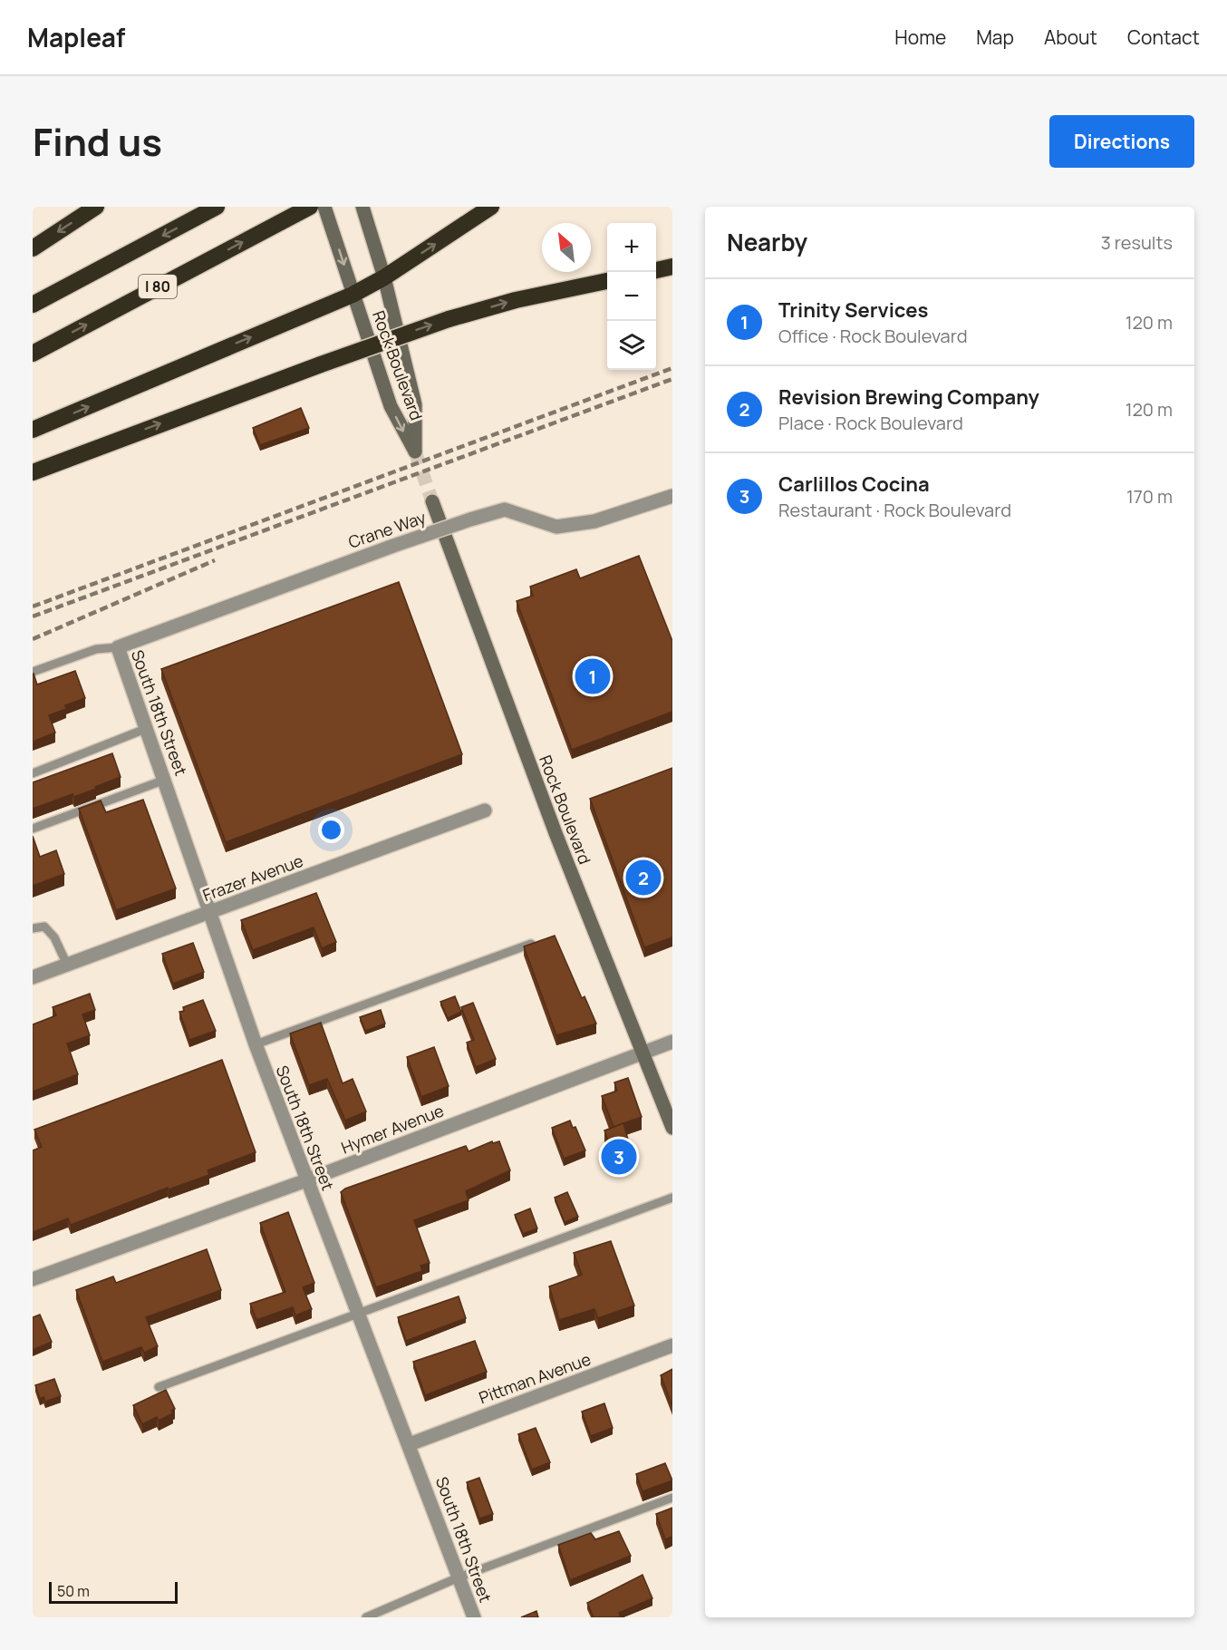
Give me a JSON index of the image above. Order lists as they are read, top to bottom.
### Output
{
  "streets": {
    "highway": ["I 80"],
    "main road": ["Rock Boulevard"],
    "street": [
      "Crane Way",
      "South 18th Street",
      "Frazer Avenue",
      "Hymer Avenue",
      "Pittman Avenue"
    ]
  },
  "crossings": [
    ["Rock Boulevard", "Hymer Avenue"],
    ["Crane Way", "South 18th Street"],
    ["South 18th Street", "Frazer Avenue"],
    ["South 18th Street", "Hymer Avenue"],
    ["South 18th Street", "Pittman Avenue"]
  ],
  "scale_bar": "50 m",
  "north": "top left",
  "page": {
    "header": "Mapleaf",
    "nav": [
      "Home",
      "Map",
      "About",
      "Contact"
    ],
    "title": "Find us",
    "buttons": "Directions",
    "heading": ["Nearby", "3 results"],
    "map_buttons": ["+", "−"],
    "list": [
      {
        "mark": "1",
        "name": "Trinity Services",
        "note": "Office · Rock Boulevard",
        "value": "120 m"
      },
      {
        "mark": "2",
        "name": "Revision Brewing Company",
        "note": "Place · Rock Boulevard",
        "value": "120 m"
      },
      {
        "mark": "3",
        "name": "Carlillos Cocina",
        "note": "Restaurant · Rock Boulevard",
        "value": "170 m"
      }
    ],
    "pins": ["1", "2", "3"],
    "scale": "50 m"
  }
}
